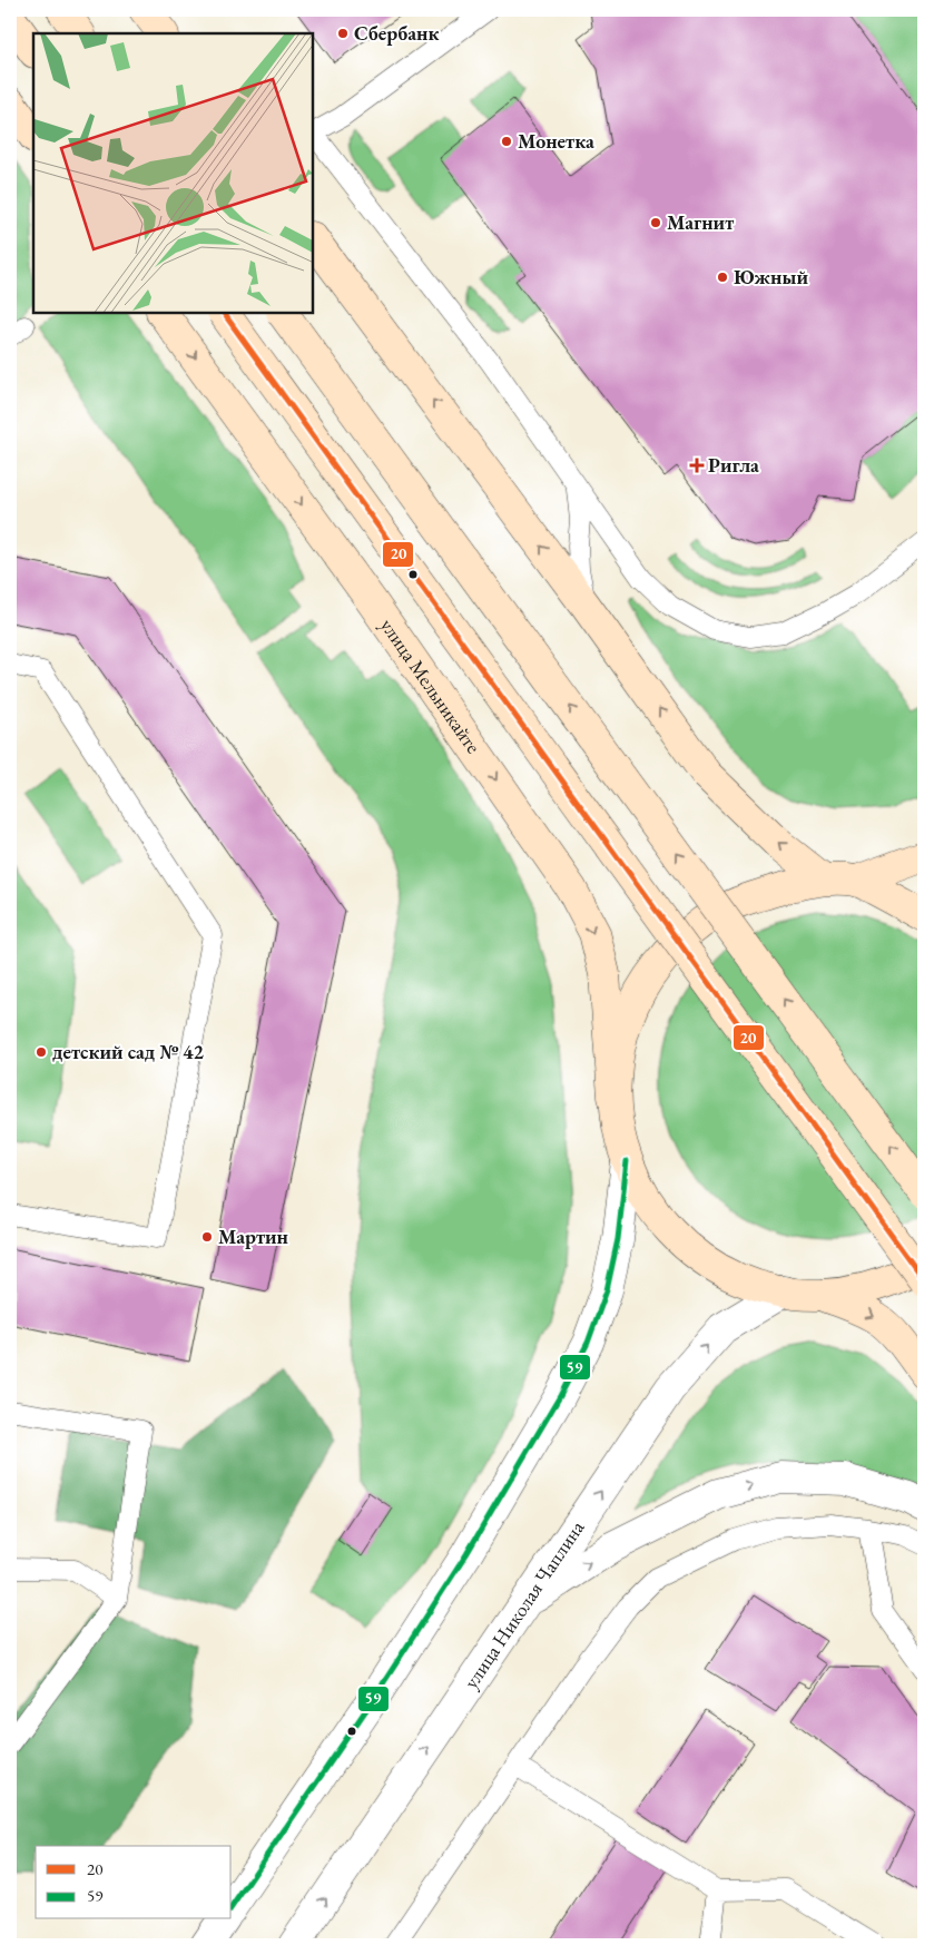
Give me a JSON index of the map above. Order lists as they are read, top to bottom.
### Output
{
  "streets": {
    "main road": ["улица Мельникайте"],
    "street": ["улица Николая Чаплина"]
  },
  "places": {
    "other": [
      "Сбербанк",
      "Монетка",
      "Магнит",
      "Южный",
      "детский сад № 42",
      "Мартин"
    ],
    "health": ["Ригла"]
  },
  "lines": ["transit line 20", "transit line 59"],
  "legend": ["20", "59"]
}
